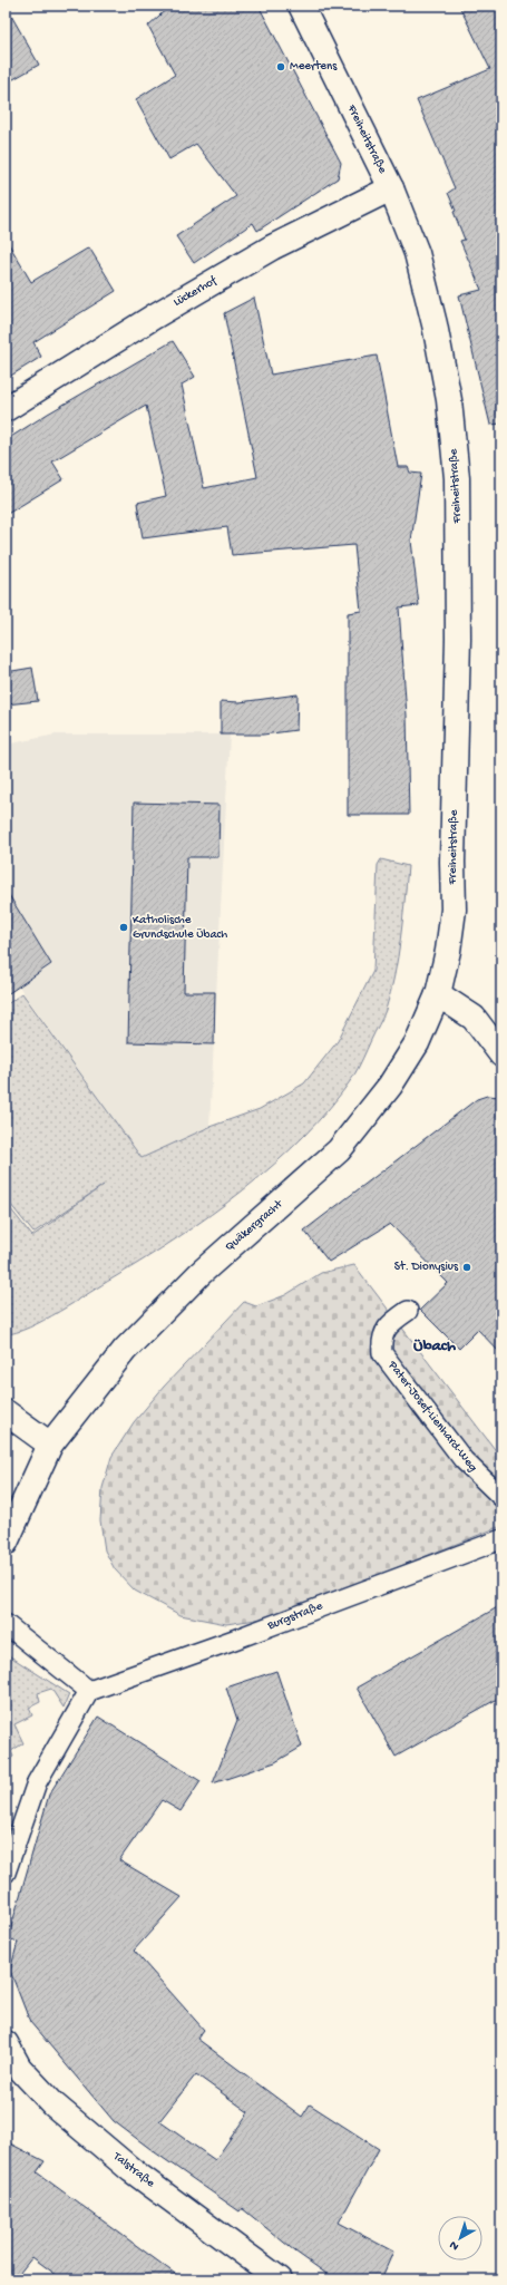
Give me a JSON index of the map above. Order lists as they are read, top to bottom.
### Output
{
  "streets": {
    "street": [
      "Freiheitstraße",
      "Lückerhof",
      "Quäkergracht",
      "Talstraße"
    ],
    "lane": ["Pater-Josef-Lienhard-Weg", "Burgstraße"]
  },
  "crossings": [
    ["Freiheitstraße", "Lückerhof"],
    ["Freiheitstraße", "Quäkergracht"]
  ],
  "districts": ["Übach"],
  "places": ["Meertens", "Katholische Grundschule Übach", "St. Dionysius"],
  "north": "bottom left"
}
